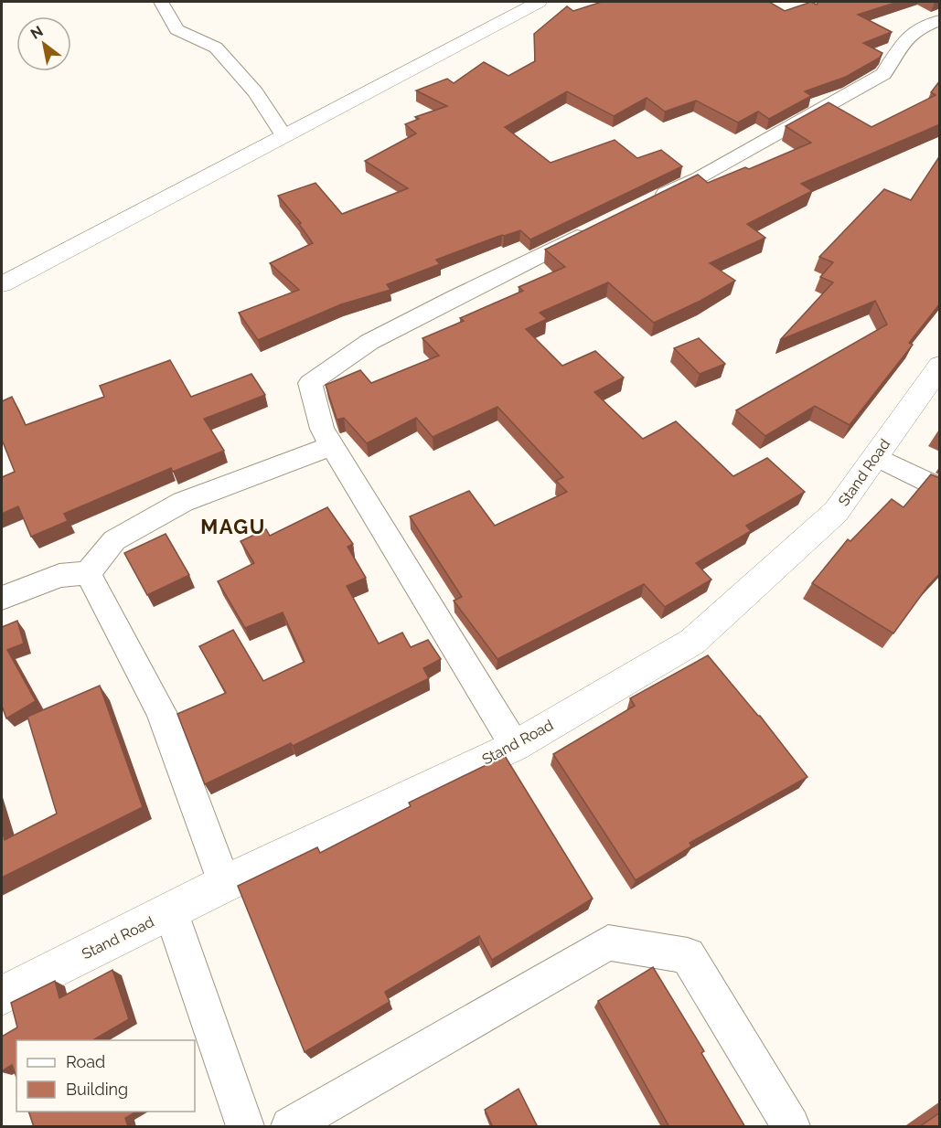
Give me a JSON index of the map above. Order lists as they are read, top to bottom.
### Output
{
  "streets": {
    "main road": ["Stand Road"]
  },
  "districts": ["MAGU"],
  "legend": ["Road", "Building"],
  "north": "top left"
}
